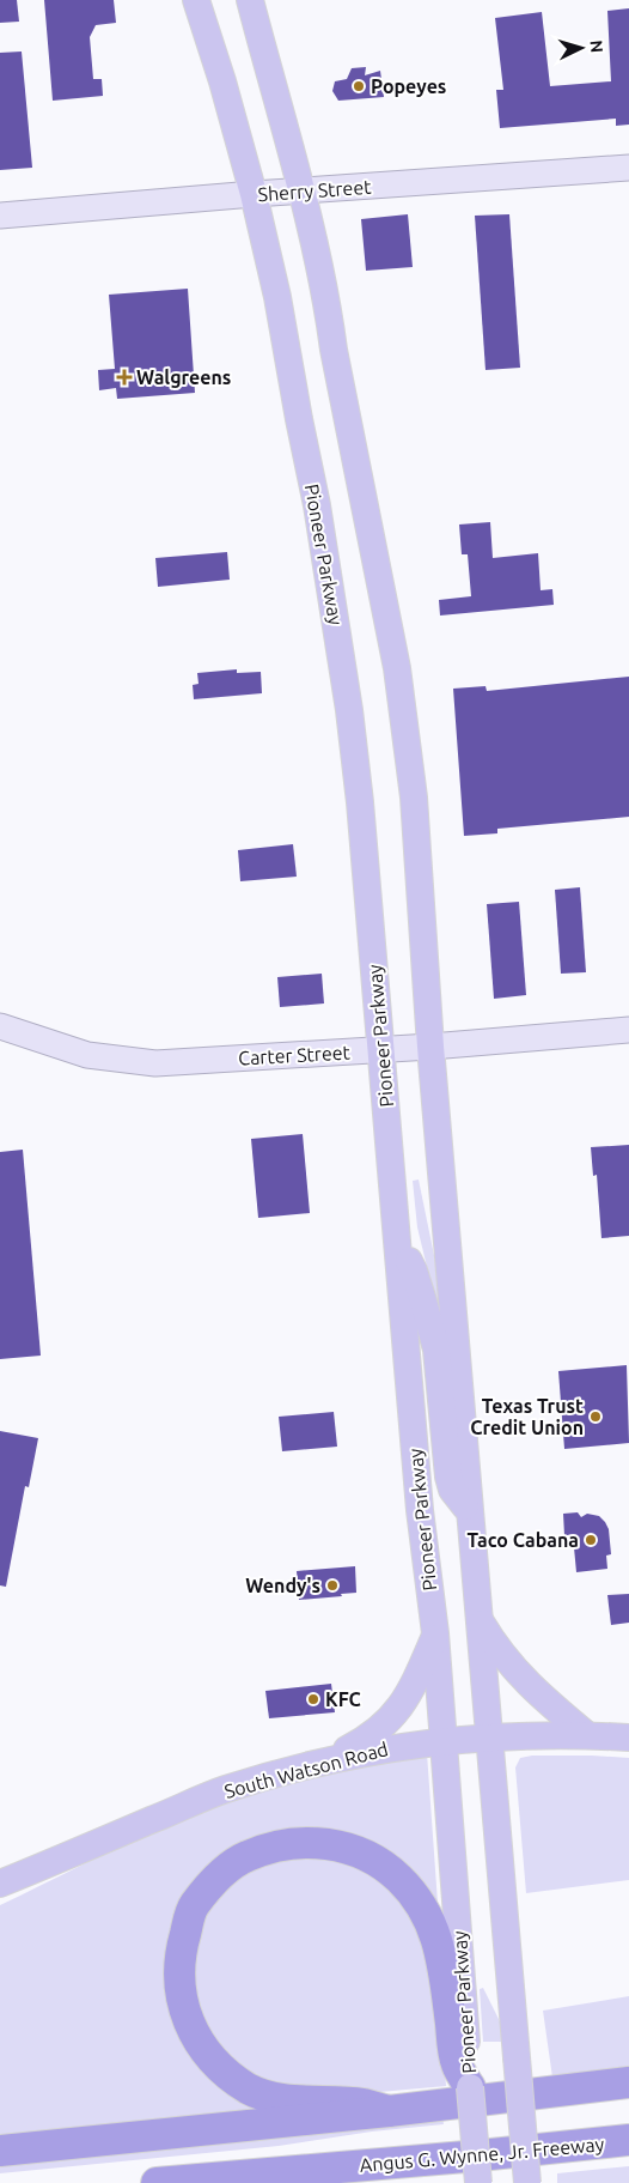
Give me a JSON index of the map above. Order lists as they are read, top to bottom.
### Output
{
  "streets": {
    "highway": ["Angus G. Wynne, Jr. Freeway"],
    "main road": ["Pioneer Parkway", "South Watson Road"],
    "street": ["Sherry Street", "Carter Street"]
  },
  "crossings": [
    ["Sherry Street", "Pioneer Parkway"],
    ["Pioneer Parkway", "Carter Street"],
    ["Pioneer Parkway", "South Watson Road"]
  ],
  "places": {
    "other": [
      "Popeyes",
      "Texas Trust Credit Union",
      "Taco Cabana",
      "Wendy's",
      "KFC"
    ],
    "health": ["Walgreens"]
  },
  "north": "right"
}
